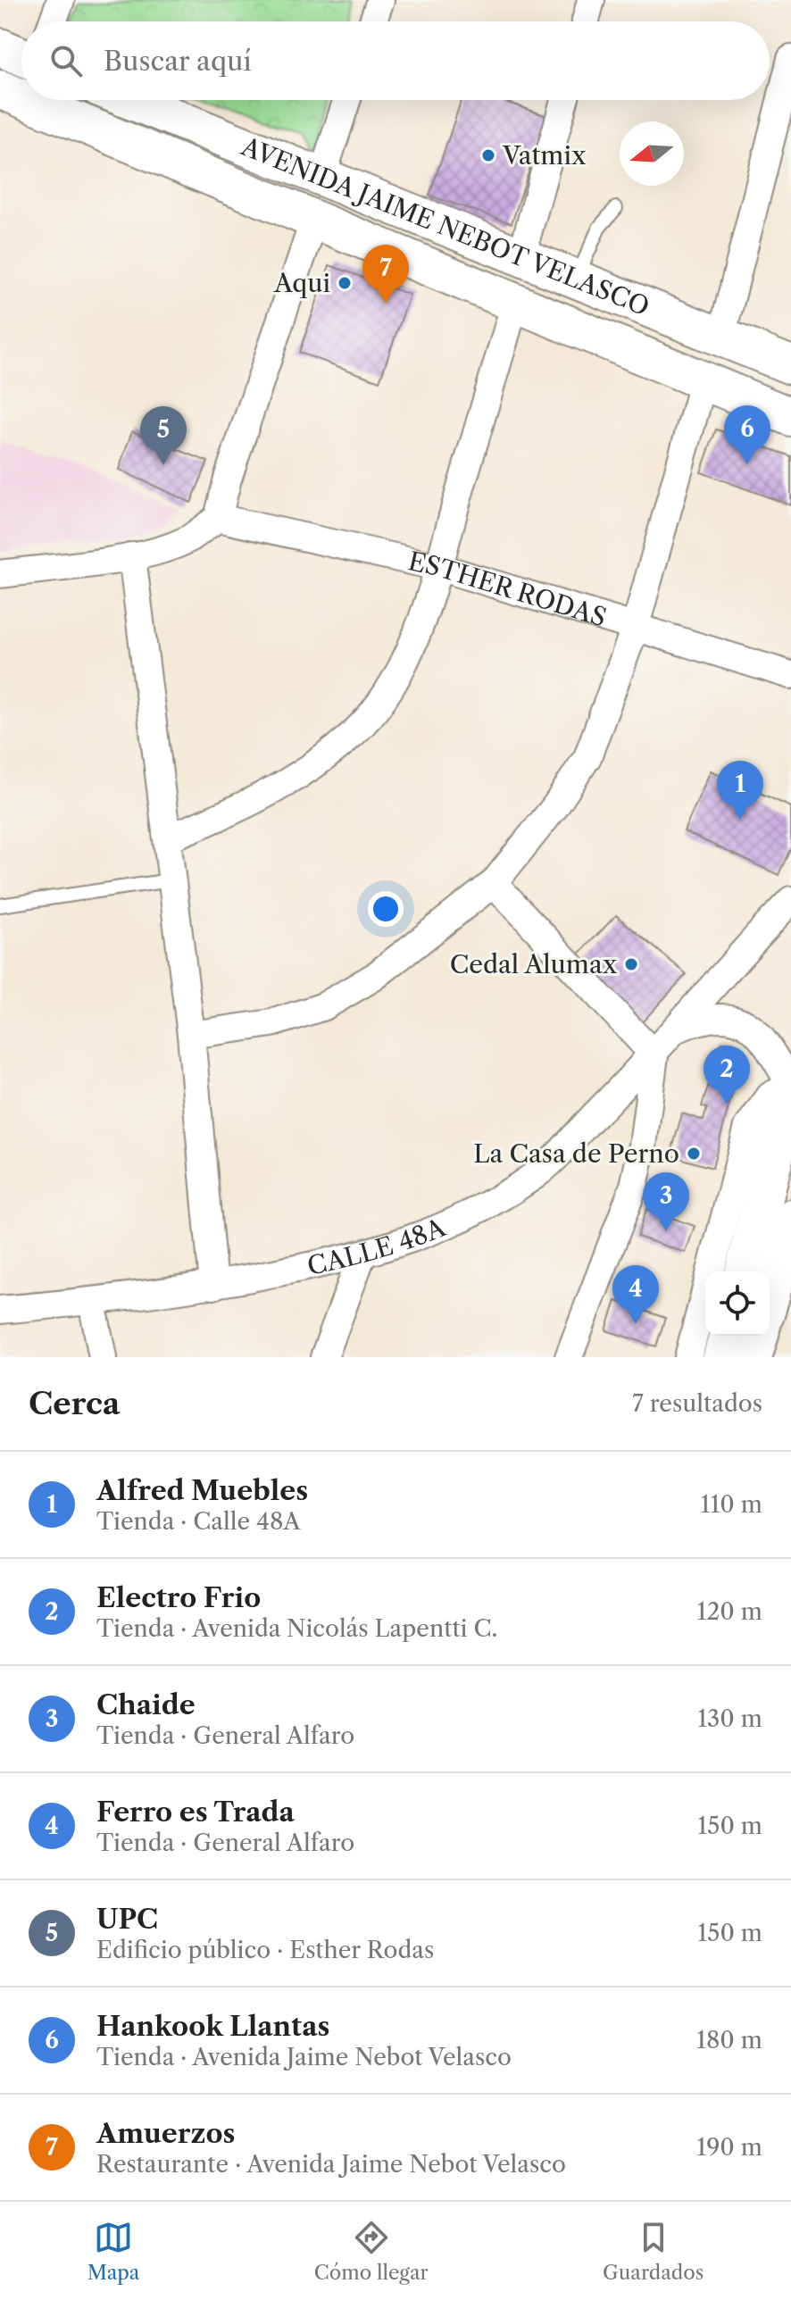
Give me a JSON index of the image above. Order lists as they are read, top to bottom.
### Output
{
  "streets": {
    "main road": ["AVENIDA JAIME NEBOT VELASCO"],
    "street": ["ESTHER RODAS", "CALLE 48A"]
  },
  "places": [
    "Vatmix",
    "Aqui",
    "Cedal Alumax",
    "La Casa de Perno"
  ],
  "north": "left",
  "page": {
    "search": "Buscar aquí",
    "pins": [
      "7",
      "6",
      "5",
      "1",
      "2",
      "3",
      "4"
    ],
    "heading": ["Cerca", "7 resultados"],
    "list": [
      {
        "mark": "1",
        "name": "Alfred Muebles",
        "note": "Tienda · Calle 48A",
        "value": "110 m"
      },
      {
        "mark": "2",
        "name": "Electro Frio",
        "note": "Tienda · Avenida Nicolás Lapentti C.",
        "value": "120 m"
      },
      {
        "mark": "3",
        "name": "Chaide",
        "note": "Tienda · General Alfaro",
        "value": "130 m"
      },
      {
        "mark": "4",
        "name": "Ferro es Trada",
        "note": "Tienda · General Alfaro",
        "value": "150 m"
      },
      {
        "mark": "5",
        "name": "UPC",
        "note": "Edificio público · Esther Rodas",
        "value": "150 m"
      },
      {
        "mark": "6",
        "name": "Hankook Llantas",
        "note": "Tienda · Avenida Jaime Nebot Velasco",
        "value": "180 m"
      },
      {
        "mark": "7",
        "name": "Amuerzos",
        "note": "Restaurante · Avenida Jaime Nebot Velasco",
        "value": "190 m"
      }
    ],
    "nav": ["Mapa", "Cómo llegar", "Guardados"]
  }
}
